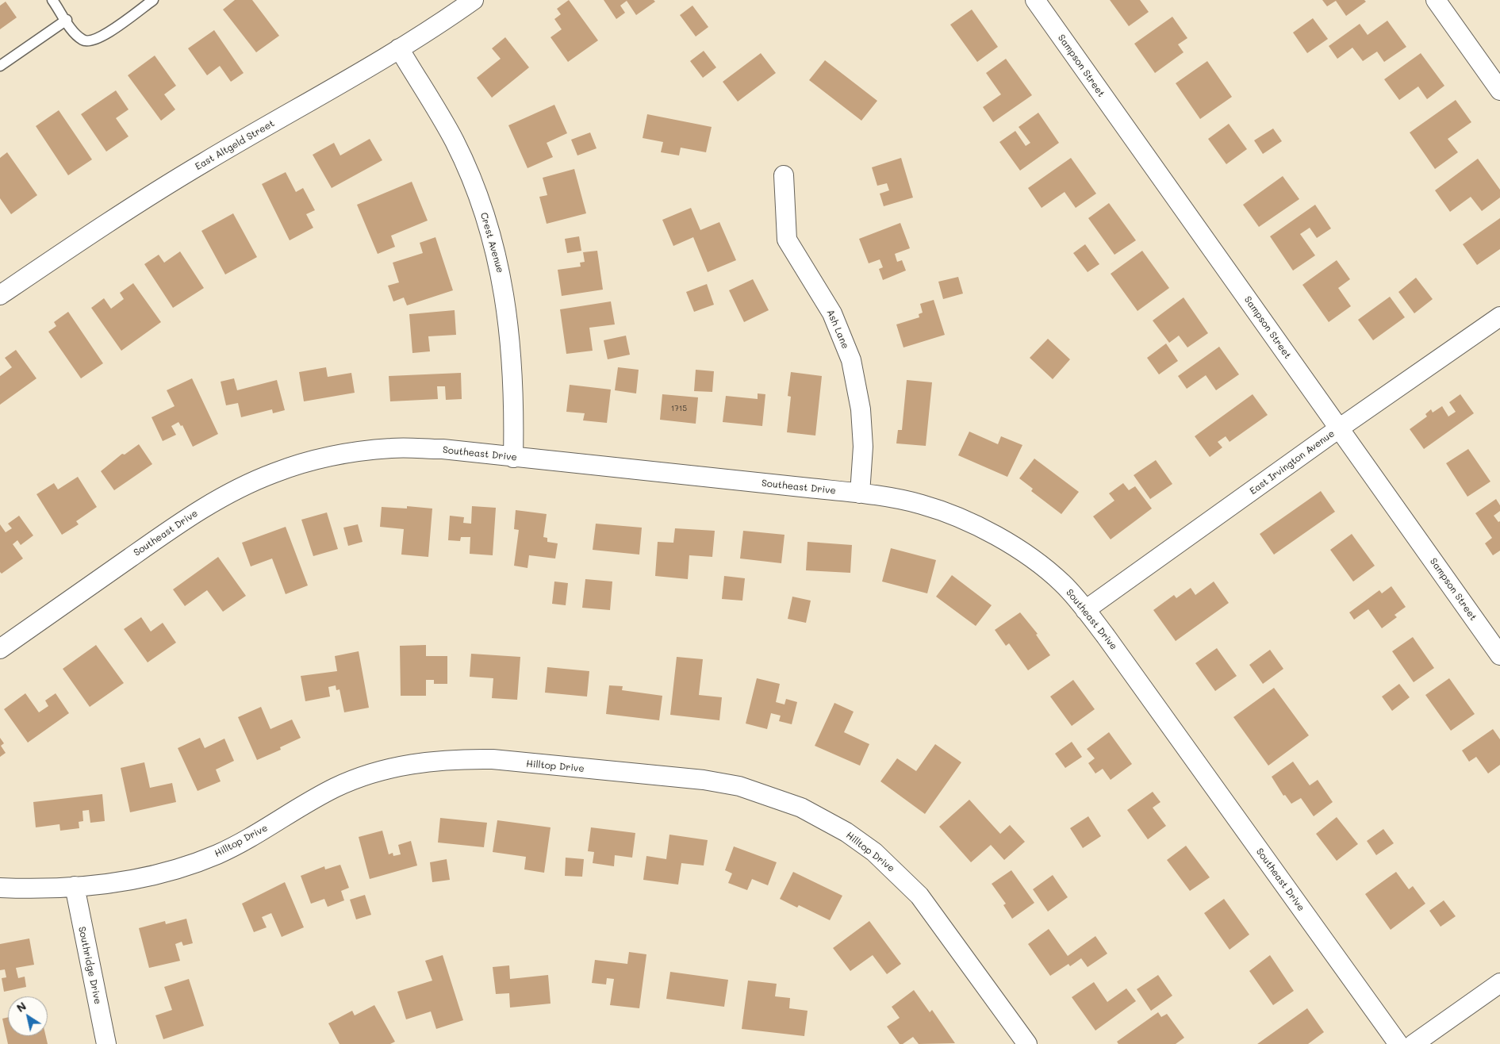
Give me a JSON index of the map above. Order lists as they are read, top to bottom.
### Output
{
  "streets": {
    "street": [
      "Sampson Street",
      "East Altgeld Street",
      "Crest Avenue",
      "Ash Lane",
      "Southeast Drive",
      "East Irvington Avenue",
      "Hilltop Drive",
      "Southridge Drive"
    ]
  },
  "crossings": [
    ["Sampson Street", "East Irvington Avenue"],
    ["East Altgeld Street", "Crest Avenue"],
    ["Crest Avenue", "Southeast Drive"],
    ["Ash Lane", "Southeast Drive"],
    ["Southeast Drive", "East Irvington Avenue"],
    ["Hilltop Drive", "Southridge Drive"]
  ],
  "house_numbers": ["1715"],
  "north": "top left"
}
